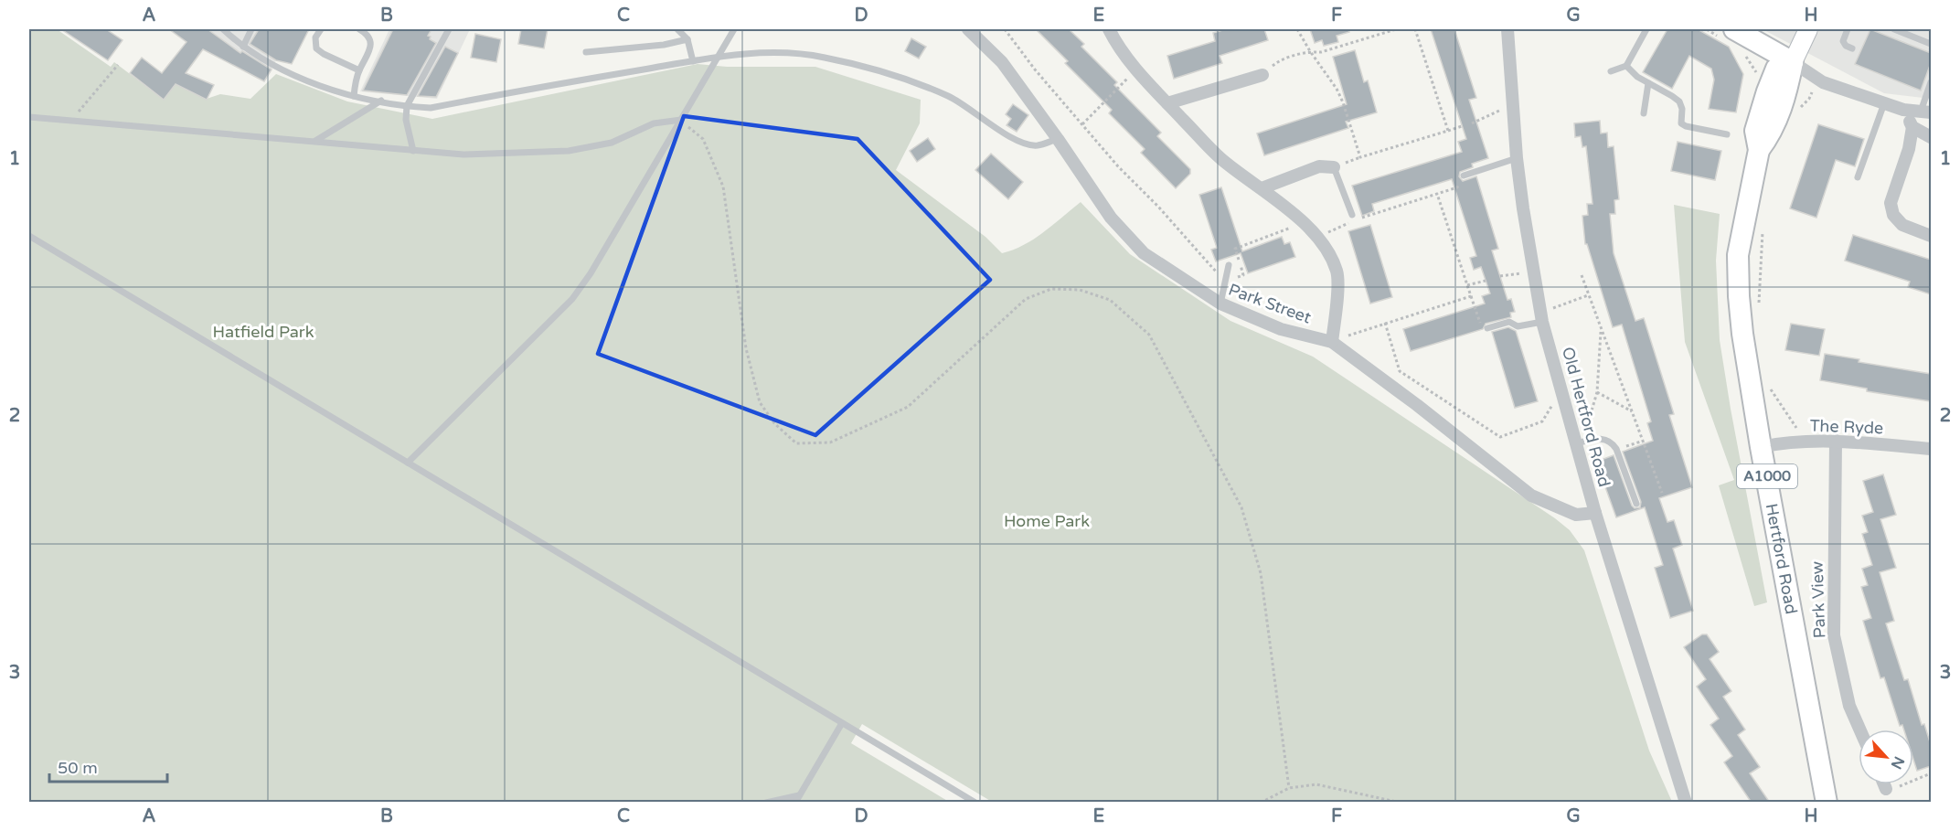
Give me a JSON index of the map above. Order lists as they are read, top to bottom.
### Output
{
  "streets": {
    "main road": ["A1000", "Hertford Road"],
    "street": [
      "Park Street",
      "Old Hertford Road",
      "The Ryde",
      "Park View"
    ]
  },
  "crossings": [
    ["Park Street", "Old Hertford Road"],
    ["The Ryde", "Hertford Road"],
    ["The Ryde", "Park View"]
  ],
  "parks": ["Hatfield Park", "Home Park"],
  "scale_bar": "50 m",
  "north": "bottom right",
  "grid": {
    "columns": [
      "A",
      "B",
      "C",
      "D",
      "E",
      "F",
      "G",
      "H"
    ],
    "rows": ["1", "2", "3"]
  }
}
